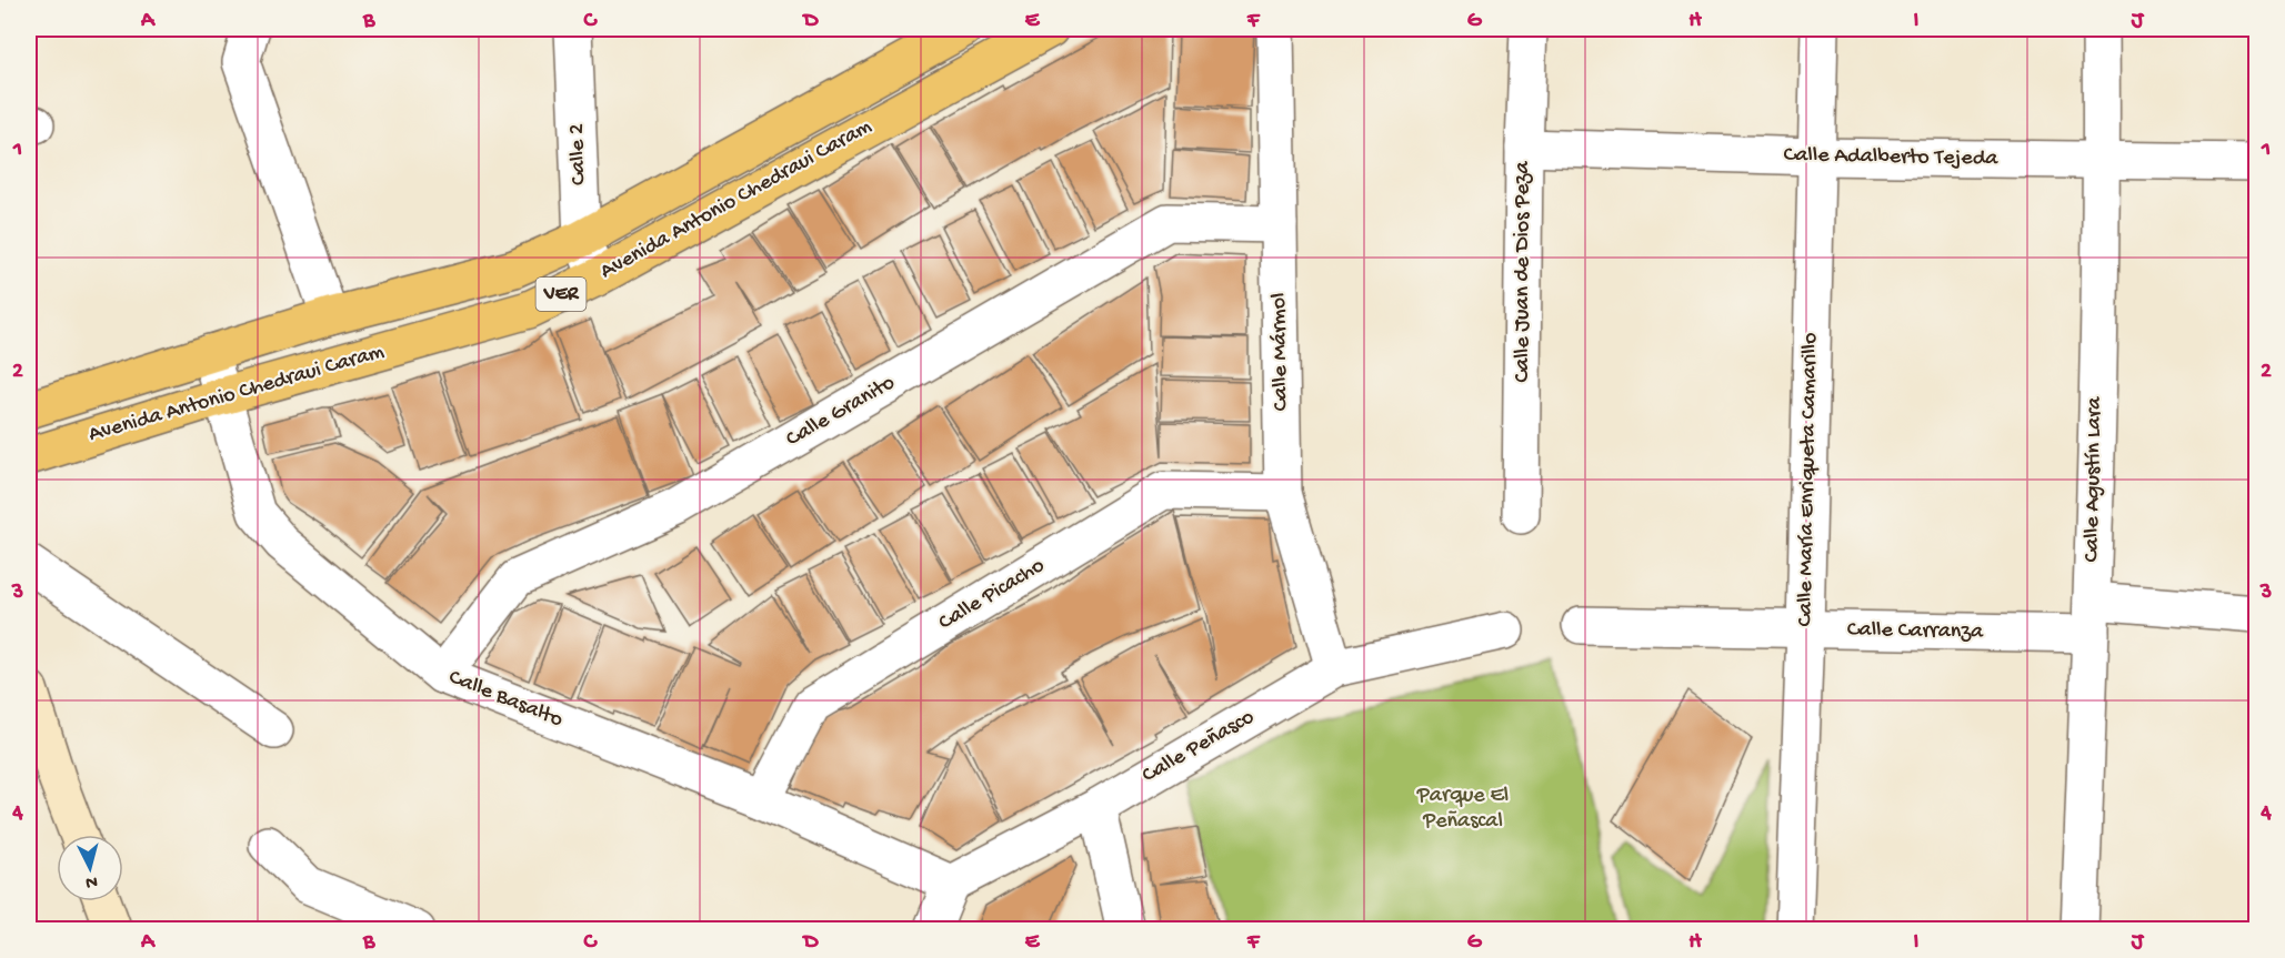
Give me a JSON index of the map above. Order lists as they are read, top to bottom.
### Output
{
  "streets": {
    "main road": ["Avenida Antonio Chedraui Caram", "VER"],
    "street": [
      "Calle 2",
      "Calle Adalberto Tejeda",
      "Calle Juan de Dios Peza",
      "Calle Mármol",
      "Calle Granito",
      "Calle María Enriqueta Camarillo",
      "Calle Agustín Lara",
      "Calle Picacho",
      "Calle Carranza",
      "Calle Basalto",
      "Calle Peñasco"
    ]
  },
  "crossings": [
    ["Calle 2", "Avenida Antonio Chedraui Caram"],
    ["Calle Adalberto Tejeda", "Calle Juan de Dios Peza"],
    ["Calle Adalberto Tejeda", "Calle María Enriqueta Camarillo"],
    ["Calle Adalberto Tejeda", "Calle Agustín Lara"],
    ["Avenida Antonio Chedraui Caram", "Calle Basalto"],
    ["Calle Mármol", "Calle Granito"],
    ["Calle Mármol", "Calle Picacho"],
    ["Calle Mármol", "Calle Peñasco"],
    ["Calle Granito", "Calle Basalto"],
    ["Calle María Enriqueta Camarillo", "Calle Carranza"],
    ["Calle Agustín Lara", "Calle Carranza"],
    ["Calle Picacho", "Calle Basalto"],
    ["Calle Basalto", "Calle Peñasco"]
  ],
  "parks": ["Parque El Peñascal"],
  "north": "bottom",
  "grid": {
    "columns": [
      "A",
      "B",
      "C",
      "D",
      "E",
      "F",
      "G",
      "H",
      "I",
      "J"
    ],
    "rows": [
      "1",
      "2",
      "3",
      "4"
    ]
  }
}
